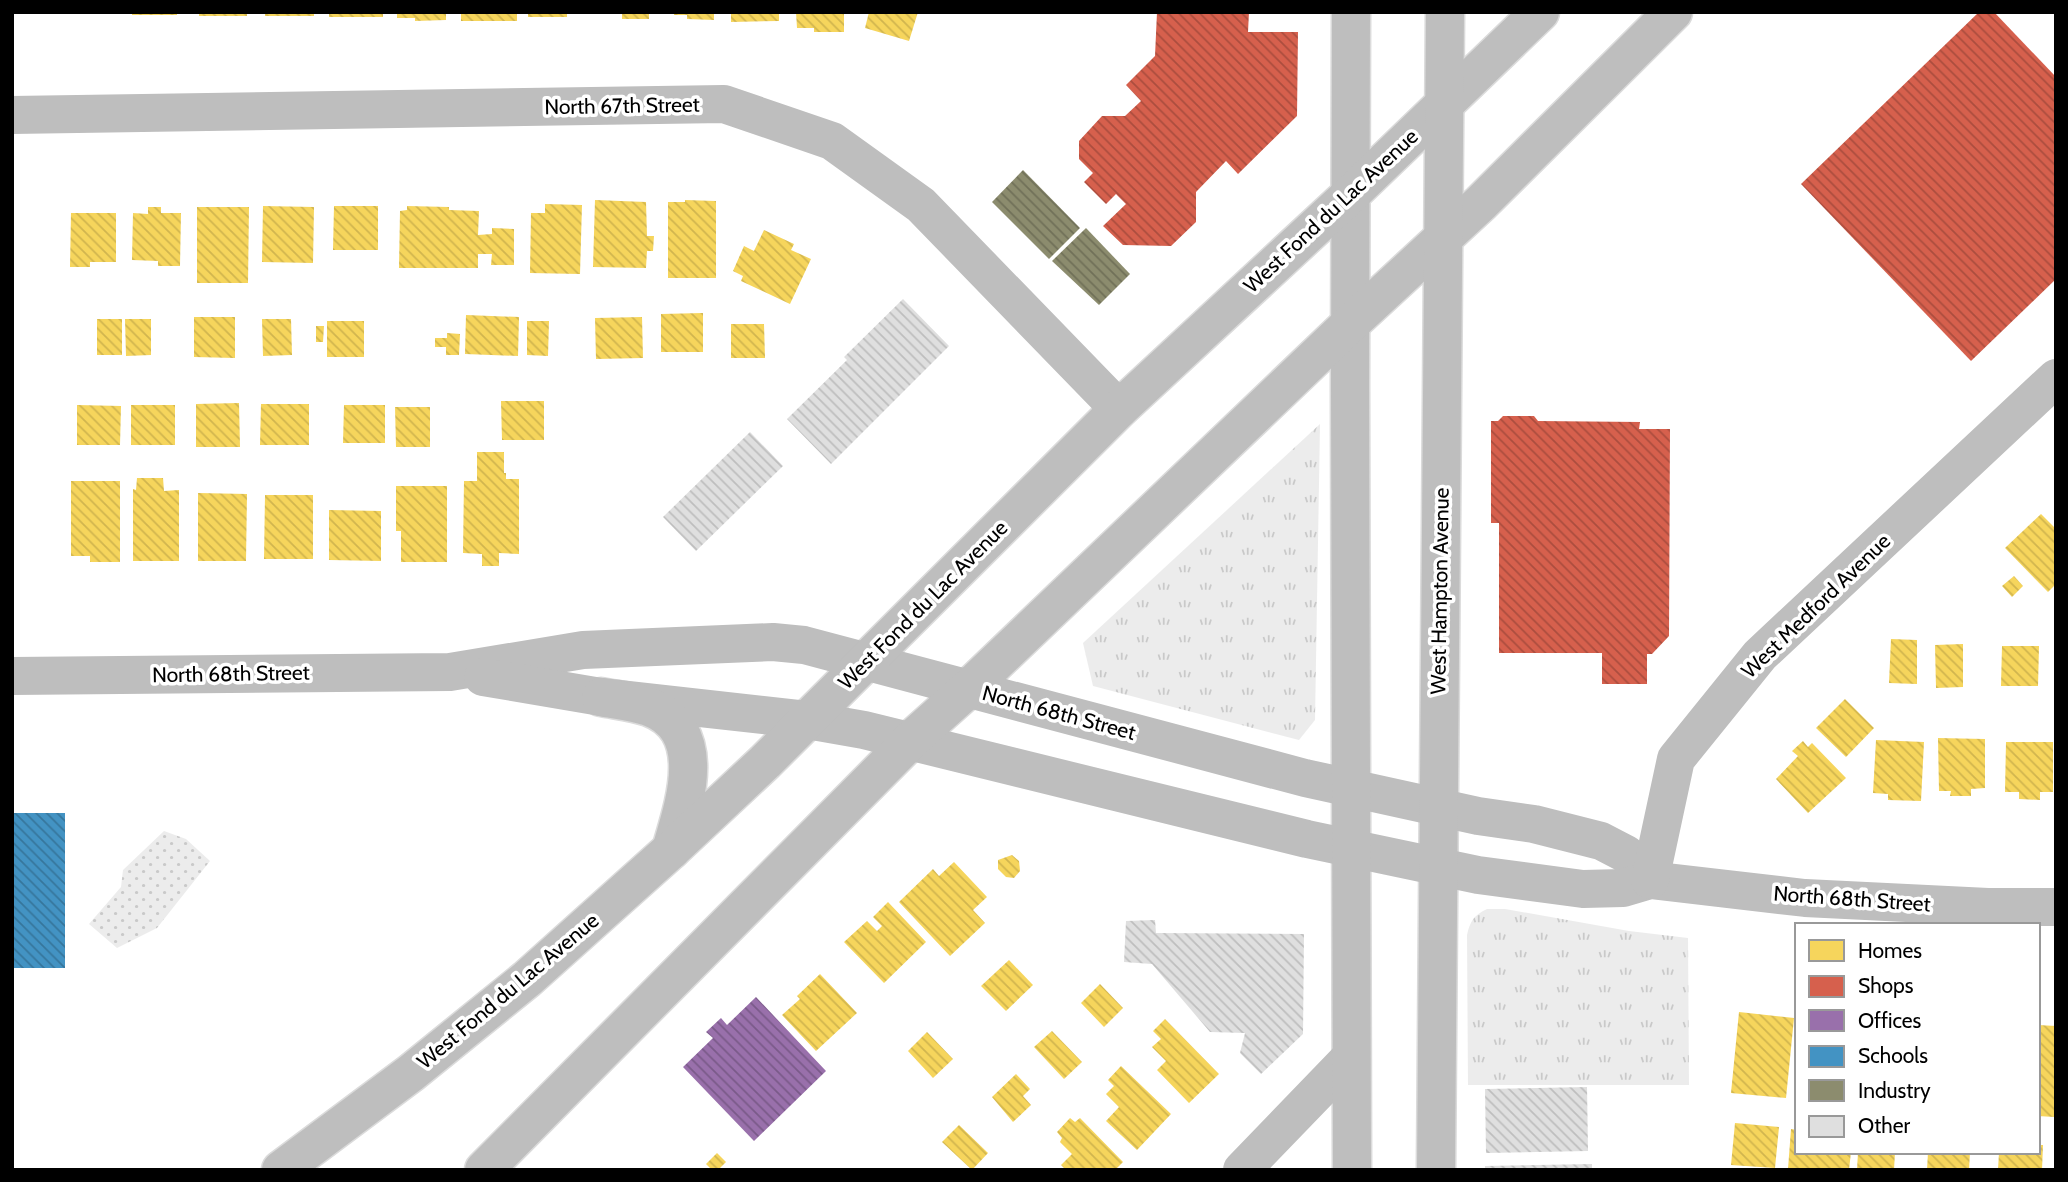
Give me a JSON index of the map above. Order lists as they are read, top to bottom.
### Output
{
  "streets": {
    "main road": [
      "North 67th Street",
      "West Fond du Lac Avenue",
      "West Hampton Avenue",
      "West Medford Avenue",
      "North 68th Street"
    ]
  },
  "crossings": [
    ["North 67th Street", "West Fond du Lac Avenue"],
    ["West Fond du Lac Avenue", "West Hampton Avenue"],
    ["West Fond du Lac Avenue", "North 68th Street"],
    ["West Hampton Avenue", "North 68th Street"],
    ["West Medford Avenue", "North 68th Street"]
  ],
  "legend": [
    "Homes",
    "Shops",
    "Offices",
    "Schools",
    "Industry",
    "Other"
  ]
}
